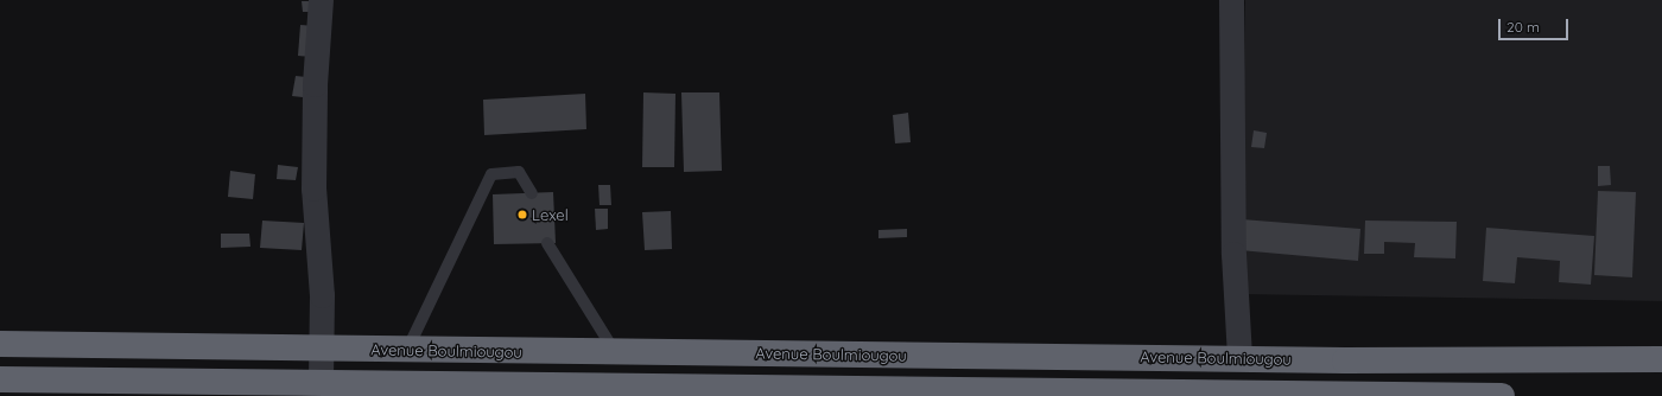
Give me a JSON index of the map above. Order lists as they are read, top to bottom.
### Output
{
  "streets": {
    "highway": ["Avenue Boulmiougou"]
  },
  "places": ["Lexel"],
  "scale_bar": "20 m"
}
